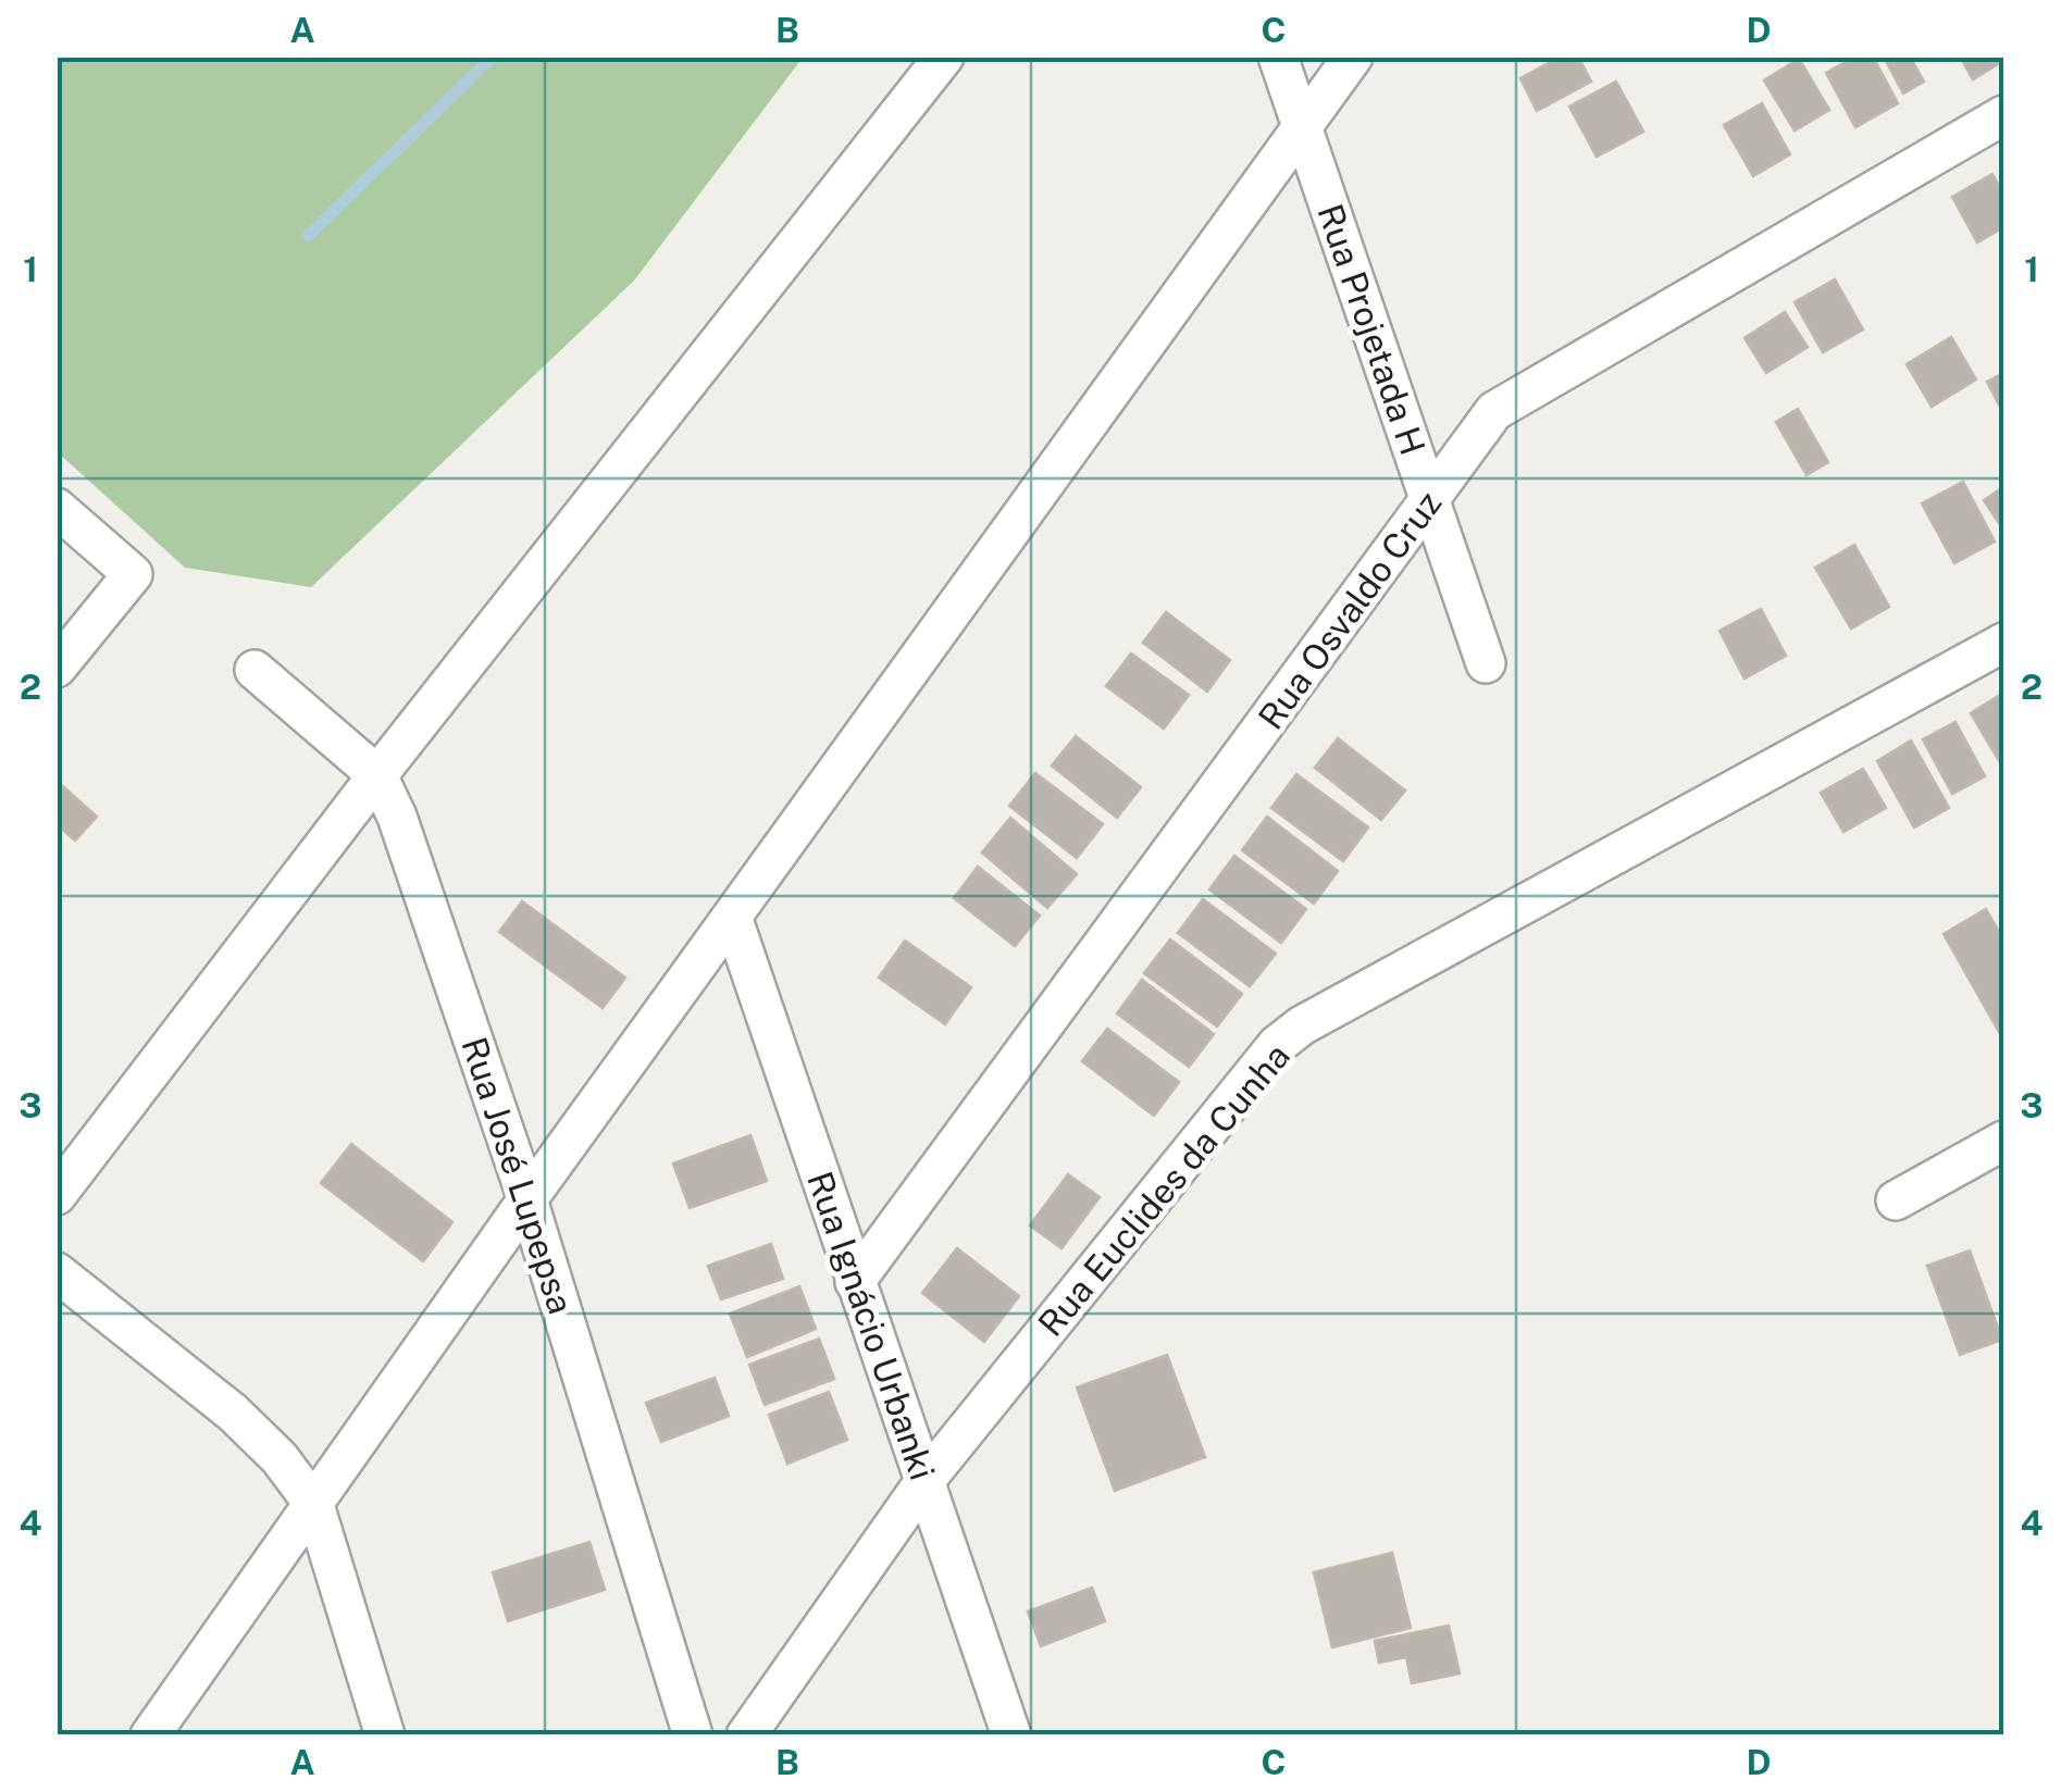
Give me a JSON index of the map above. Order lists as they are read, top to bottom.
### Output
{
  "streets": {
    "street": [
      "Rua Projetada H",
      "Rua Osvaldo Cruz",
      "Rua José Lupepsa",
      "Rua Euclides da Cunha",
      "Rua Ignácio Urbanki"
    ]
  },
  "crossings": [
    ["Rua Projetada H", "Rua Osvaldo Cruz"],
    ["Rua Osvaldo Cruz", "Rua Ignácio Urbanki"],
    ["Rua Euclides da Cunha", "Rua Ignácio Urbanki"]
  ],
  "grid": {
    "columns": [
      "A",
      "B",
      "C",
      "D"
    ],
    "rows": [
      "1",
      "2",
      "3",
      "4"
    ]
  }
}
